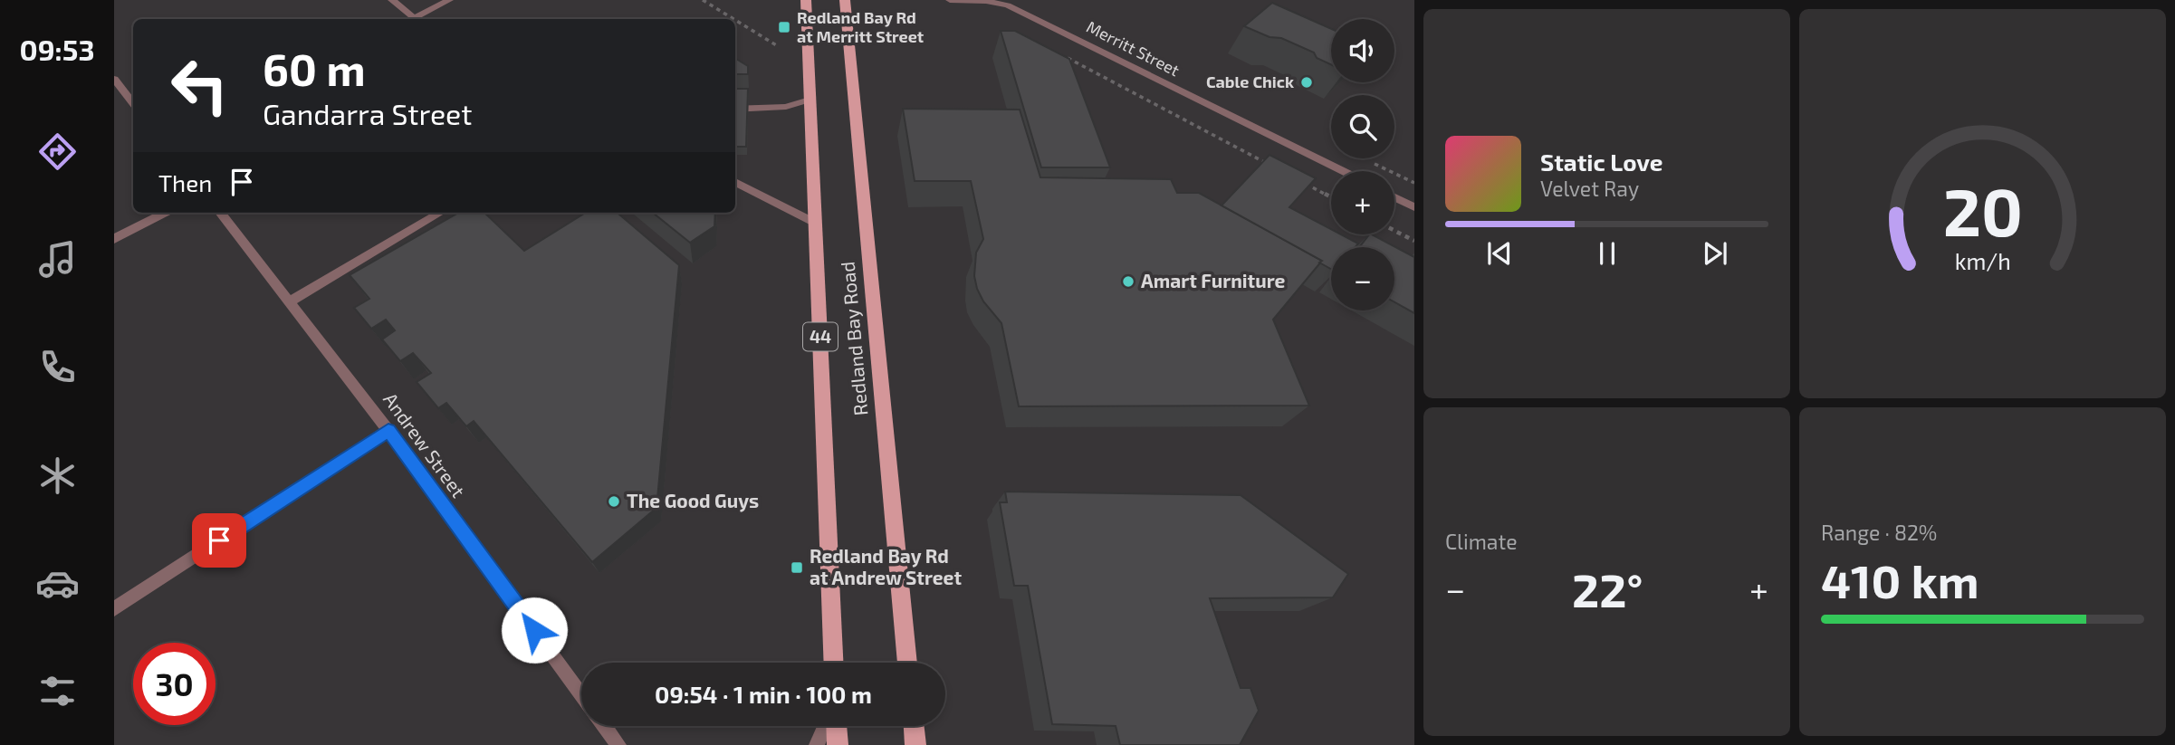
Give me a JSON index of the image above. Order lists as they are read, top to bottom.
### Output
{
  "streets": {
    "main road": ["44", "Redland Bay Road"],
    "street": ["Merritt Street", "Andrew Street"]
  },
  "places": {
    "transit": ["Redland Bay Rd at Merritt Street", "Redland Bay Rd at Andrew Street"],
    "other": ["Cable Chick", "Amart Furniture", "The Good Guys"]
  },
  "page": {
    "tabs": "09:53",
    "map_buttons": ["+", "−"],
    "turn": ["60 m", "Gandarra Street"],
    "song": ["Static Love", "Velvet Ray"],
    "then": "Then",
    "tile": [
      "Climate",
      ["Range · 82%", "410 km"]
    ],
    "heat": ["−", "22°", "+"],
    "limit": "30",
    "trip": "09:54 · 1 min · 100 m",
    "gauge": ["20", "km/h"]
  }
}
